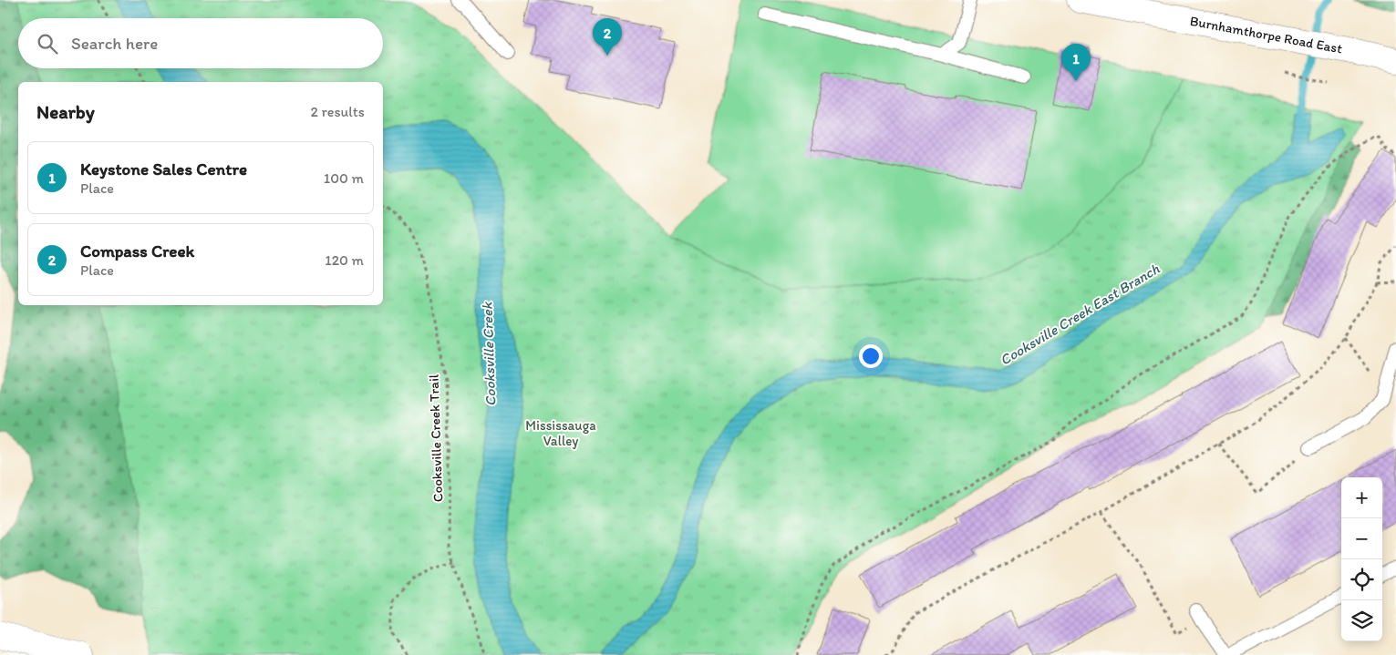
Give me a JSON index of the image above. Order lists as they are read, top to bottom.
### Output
{
  "streets": {
    "main road": ["Burnhamthorpe Road East"],
    "path": ["Cooksville Creek Trail"]
  },
  "water": ["Cooksville Creek East Branch", "Cooksville Creek"],
  "parks": ["Mississauga Valley"],
  "page": {
    "pins": ["2", "1"],
    "search": "Search here",
    "heading": ["Nearby", "2 results"],
    "list": [
      {
        "mark": "1",
        "name": "Keystone Sales Centre",
        "note": "Place",
        "value": "100 m"
      },
      {
        "mark": "2",
        "name": "Compass Creek",
        "note": "Place",
        "value": "120 m"
      }
    ],
    "map_buttons": ["+", "−"]
  }
}
